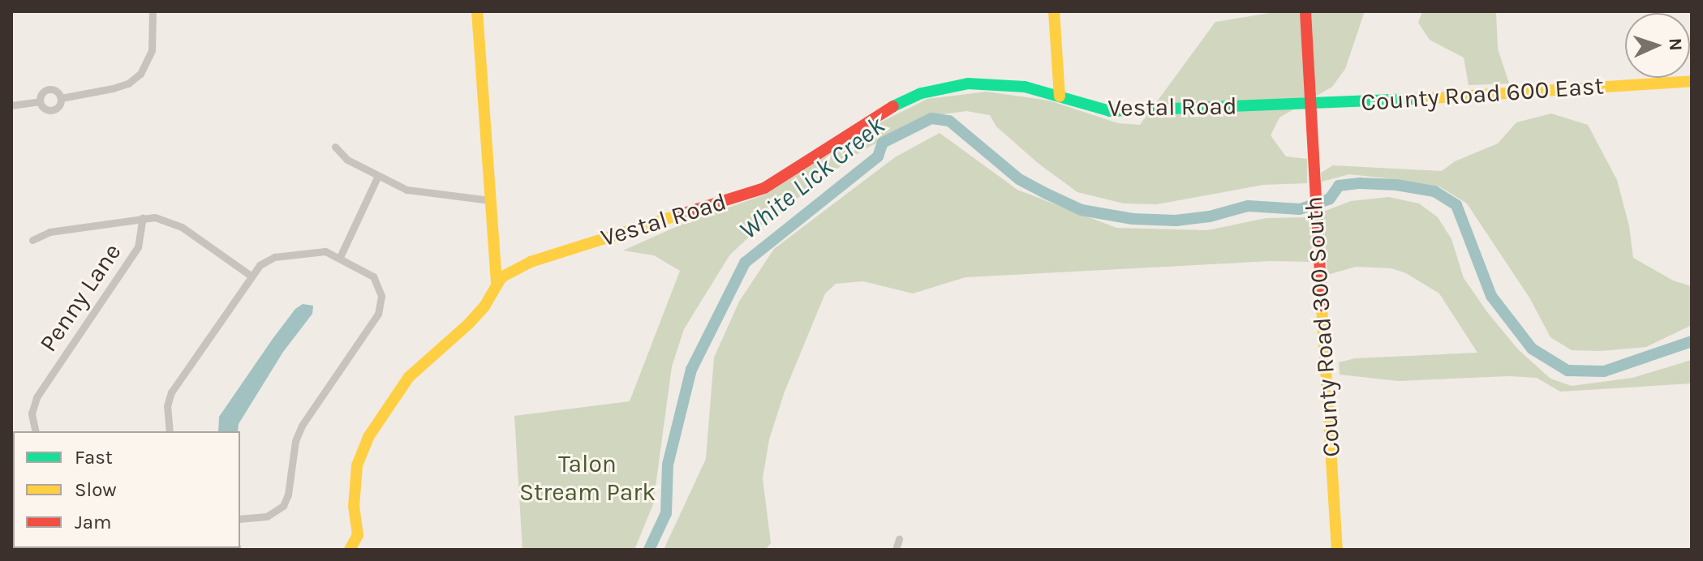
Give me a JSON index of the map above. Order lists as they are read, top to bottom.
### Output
{
  "streets": {
    "street": [
      "County Road 600 East",
      "Vestal Road",
      "Penny Lane",
      "County Road 300 South"
    ]
  },
  "crossings": [
    ["County Road 600 East", "Vestal Road"],
    ["County Road 600 East", "County Road 300 South"],
    ["Vestal Road", "County Road 300 South"]
  ],
  "water": ["White Lick Creek"],
  "parks": ["Talon Stream Park"],
  "legend": ["Fast", "Slow", "Jam"],
  "north": "right"
}
